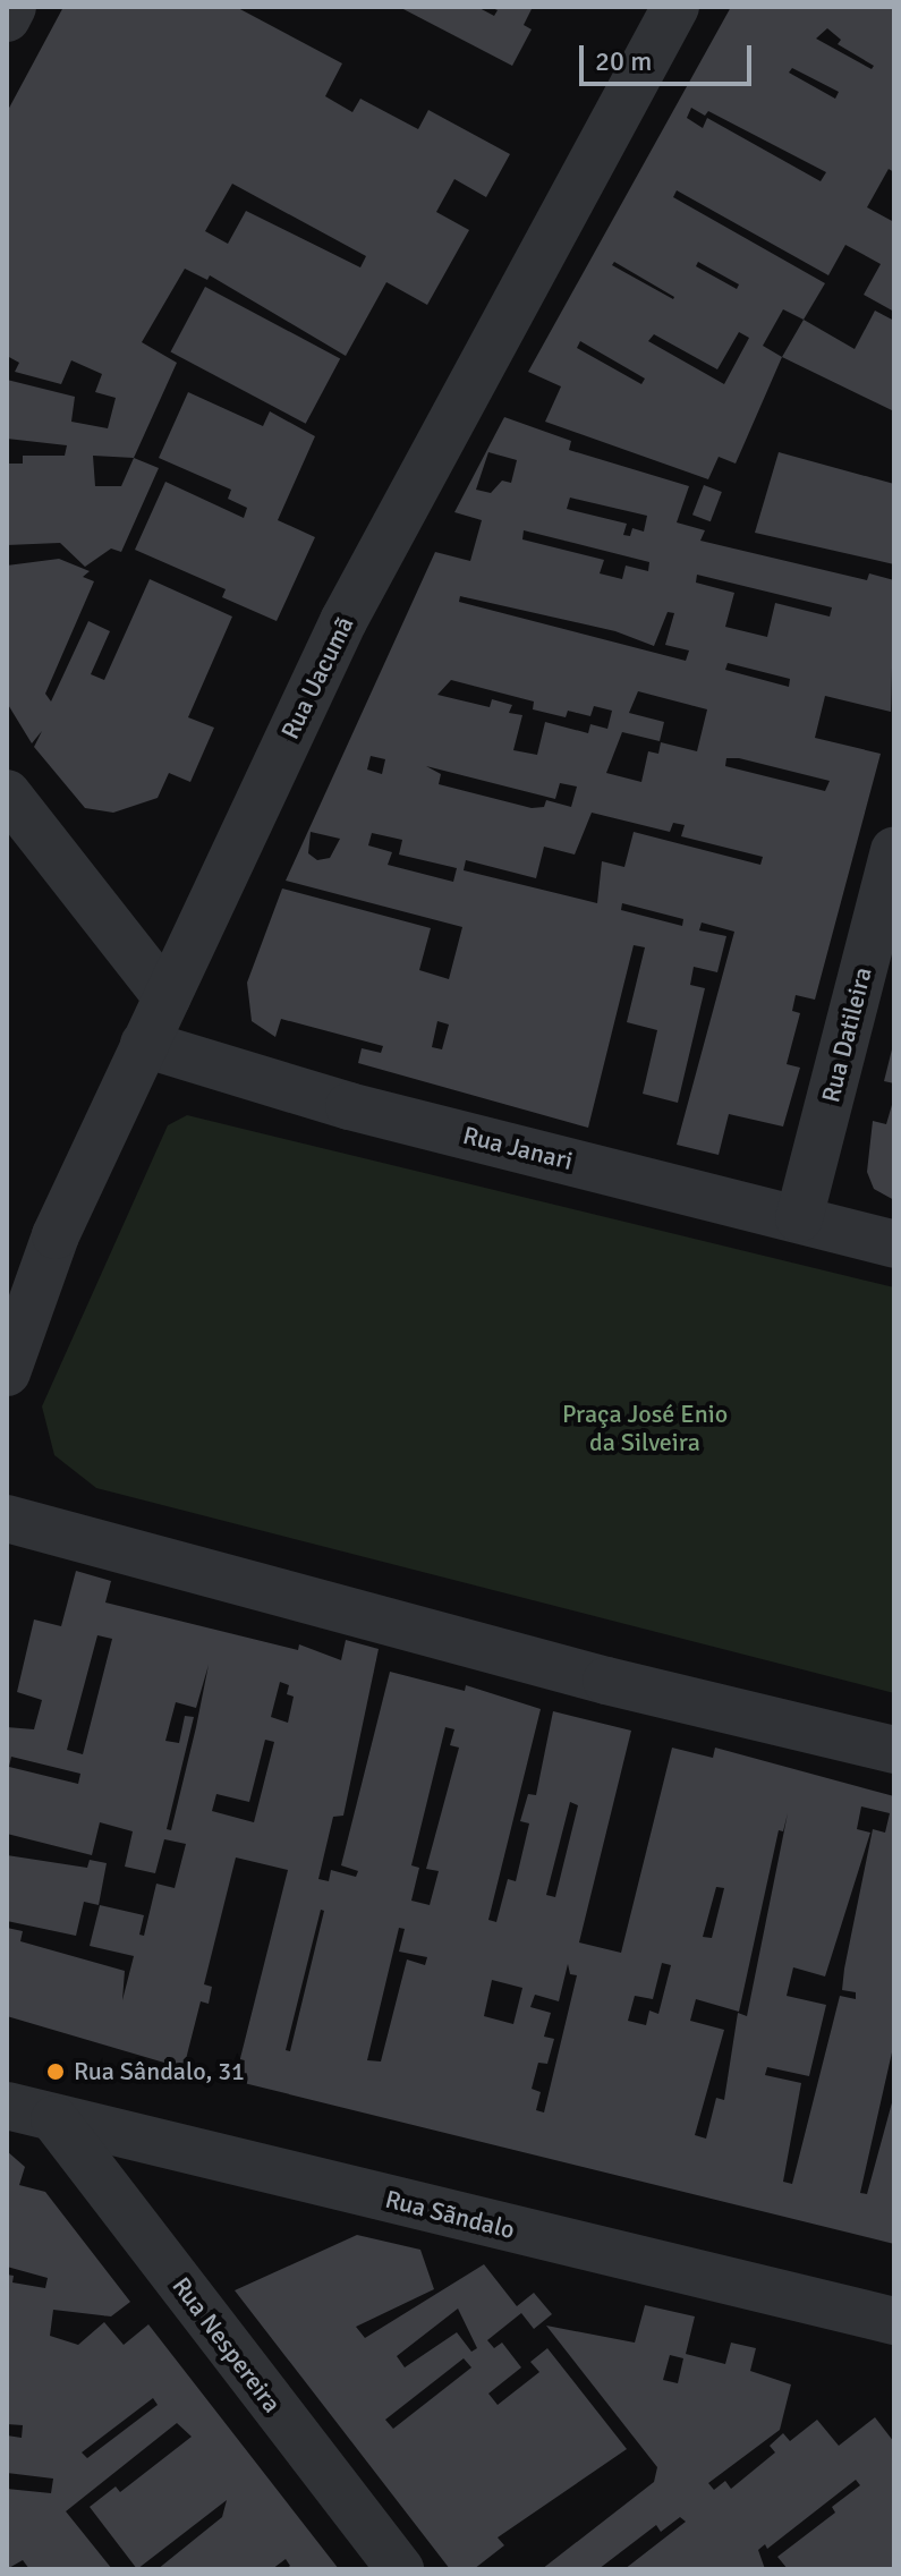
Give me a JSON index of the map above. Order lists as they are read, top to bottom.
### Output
{
  "streets": {
    "street": [
      "Rua Uacumã",
      "Rua Datileira",
      "Rua Janari",
      "Rua Sãndalo",
      "Rua Nespereira"
    ]
  },
  "crossings": [
    ["Rua Uacumã", "Rua Janari"],
    ["Rua Datileira", "Rua Janari"],
    ["Rua Sãndalo", "Rua Nespereira"]
  ],
  "parks": ["Praça José Enio da Silveira"],
  "places": ["Rua Sândalo, 31"],
  "scale_bar": "20 m"
}
